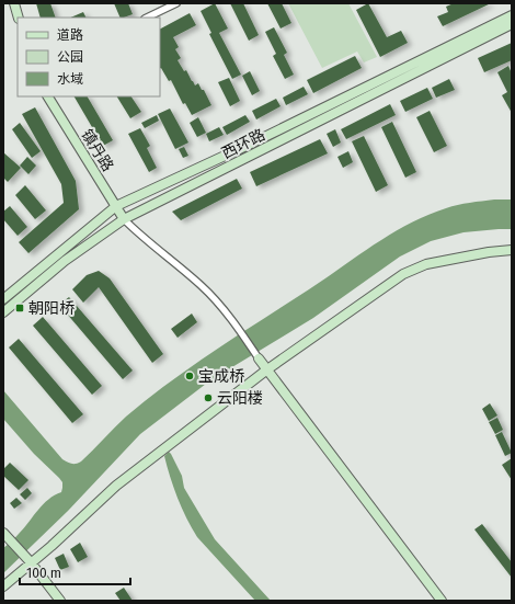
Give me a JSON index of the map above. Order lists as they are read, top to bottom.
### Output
{
  "streets": {
    "street": ["西环路", "镇丹路"]
  },
  "crossings": [
    ["西环路", "镇丹路"]
  ],
  "places": {
    "transit": ["朝阳桥"],
    "other": ["宝成桥", "云阳楼"]
  },
  "legend": ["道路", "公园", "水域"],
  "scale_bar": "100 m"
}
